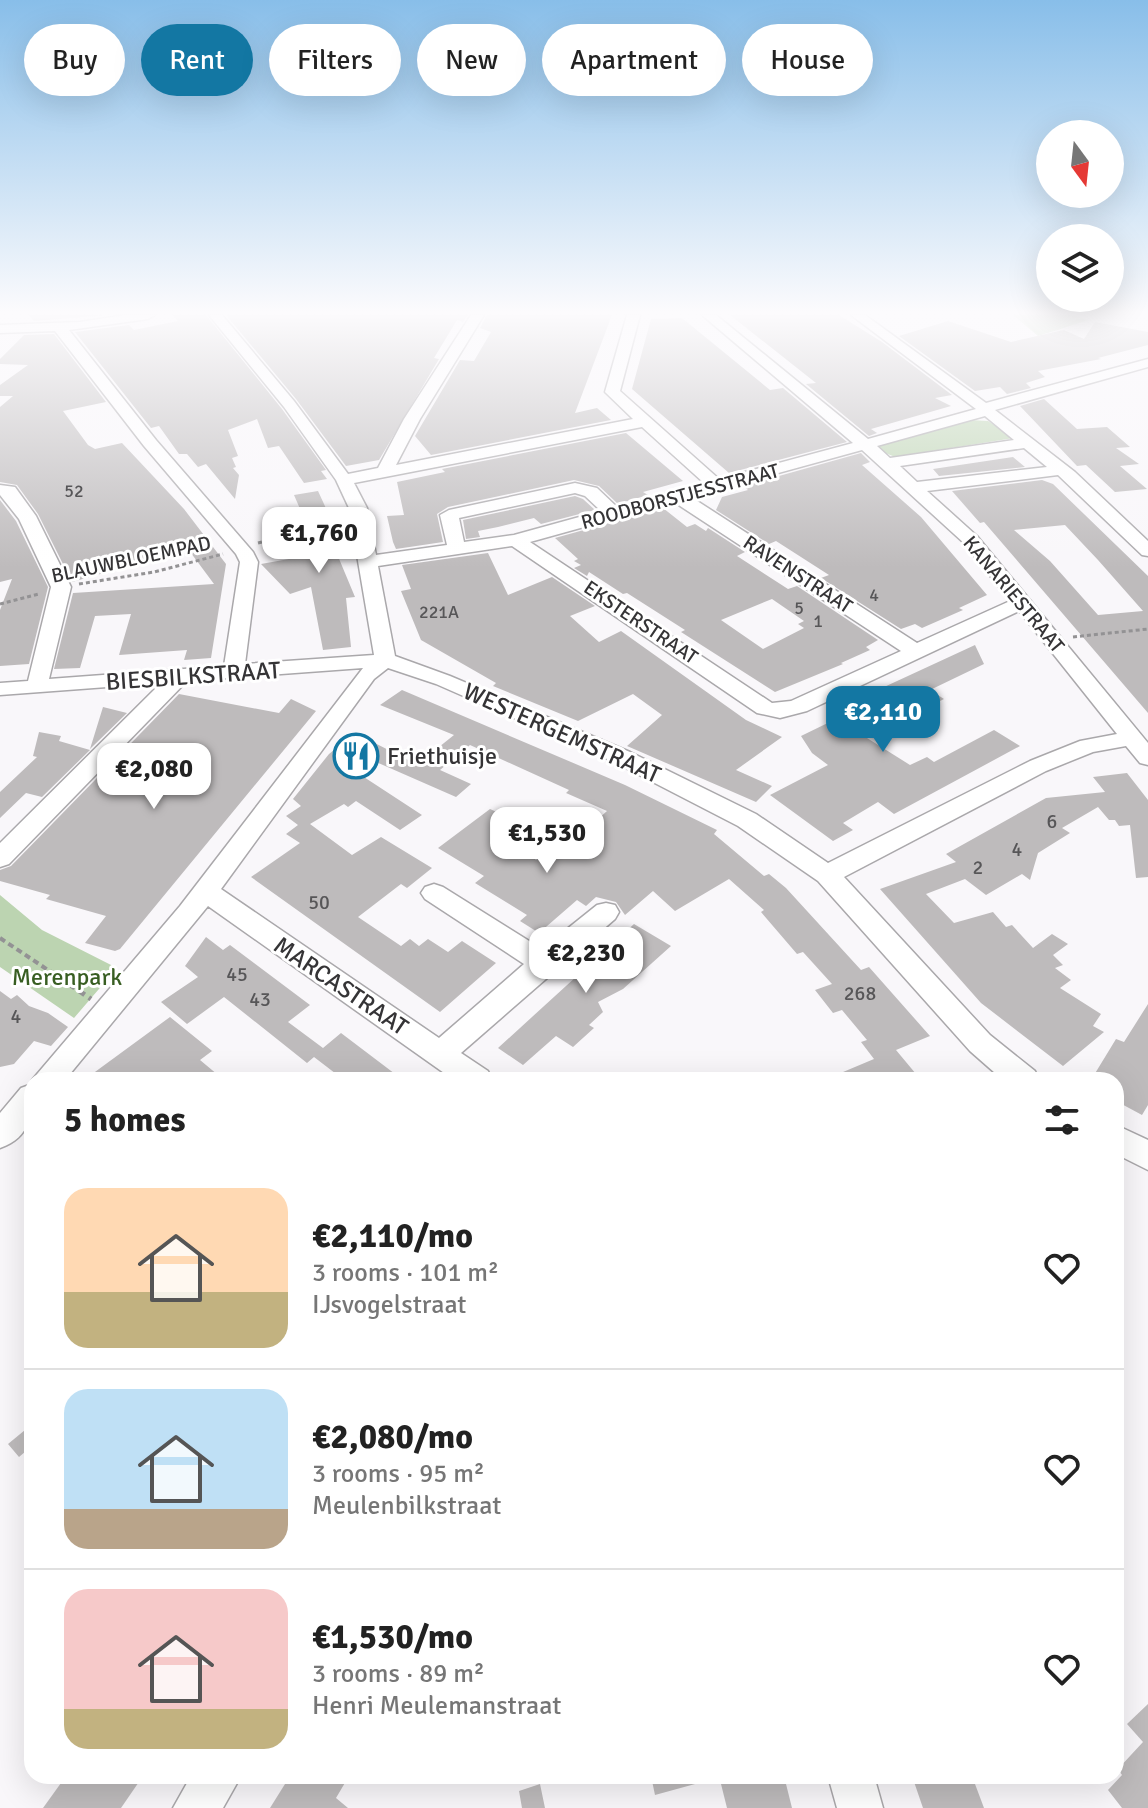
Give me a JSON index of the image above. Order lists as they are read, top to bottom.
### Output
{
  "streets": {
    "street": [
      "ROODBORSTJESSTRAAT",
      "RAVENSTRAAT",
      "KANARIESTRAAT",
      "EKSTERSTRAAT",
      "BIESBILKSTRAAT",
      "WESTERGEMSTRAAT",
      "MARCASTRAAT"
    ],
    "path": ["BLAUWBLOEMPAD"]
  },
  "crossings": [
    ["ROODBORSTJESSTRAAT", "RAVENSTRAAT"],
    ["ROODBORSTJESSTRAAT", "KANARIESTRAAT"],
    ["ROODBORSTJESSTRAAT", "EKSTERSTRAAT"],
    ["RAVENSTRAAT", "EKSTERSTRAAT"],
    ["BIESBILKSTRAAT", "WESTERGEMSTRAAT"]
  ],
  "parks": ["Merenpark"],
  "places": {
    "restaurant": ["Friethuisje"]
  },
  "house_numbers": [
    "52",
    "4",
    "5",
    "221A",
    "1",
    "6",
    "4",
    "2",
    "50",
    "45",
    "268",
    "43",
    "4"
  ],
  "north": "bottom",
  "page": {
    "chip": [
      "Buy",
      "Rent",
      "Filters",
      "New",
      "Apartment",
      "House"
    ],
    "price": [
      "€1,760",
      "€2,110",
      "€2,080",
      "€1,530",
      "€2,230"
    ],
    "heading": "5 homes",
    "list": [
      {
        "name": "€2,110/mo",
        "note": "3 rooms · 101 m² · IJsvogelstraat"
      },
      {
        "name": "€2,080/mo",
        "note": "3 rooms · 95 m² · Meulenbilkstraat"
      },
      {
        "name": "€1,530/mo",
        "note": "3 rooms · 89 m² · Henri Meulemanstraat"
      }
    ]
  }
}
